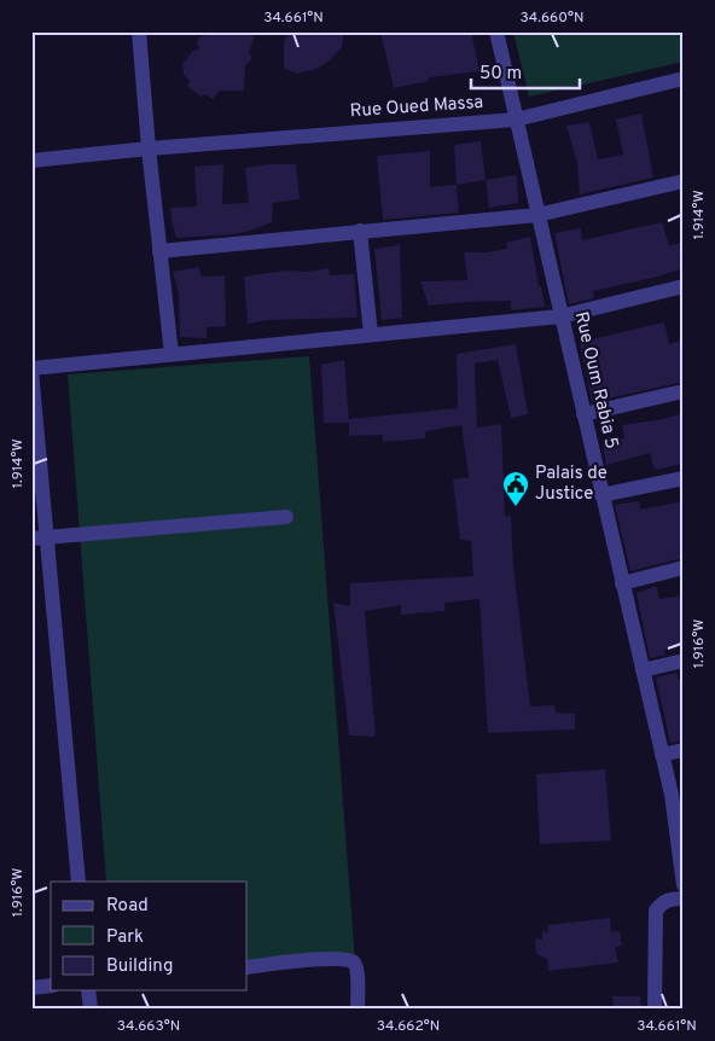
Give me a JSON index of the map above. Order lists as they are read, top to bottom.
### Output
{
  "streets": {
    "street": ["Rue Oued Massa", "Rue Oum Rabia 5"]
  },
  "crossings": [
    ["Rue Oued Massa", "Rue Oum Rabia 5"]
  ],
  "places": {
    "public building": ["Palais de Justice"]
  },
  "legend": ["Road", "Park", "Building"],
  "scale_bar": "50 m",
  "coordinates": [
    "34.661°N",
    "34.660°N",
    "1.914°W",
    "1.916°W",
    "34.663°N",
    "34.662°N"
  ]
}
